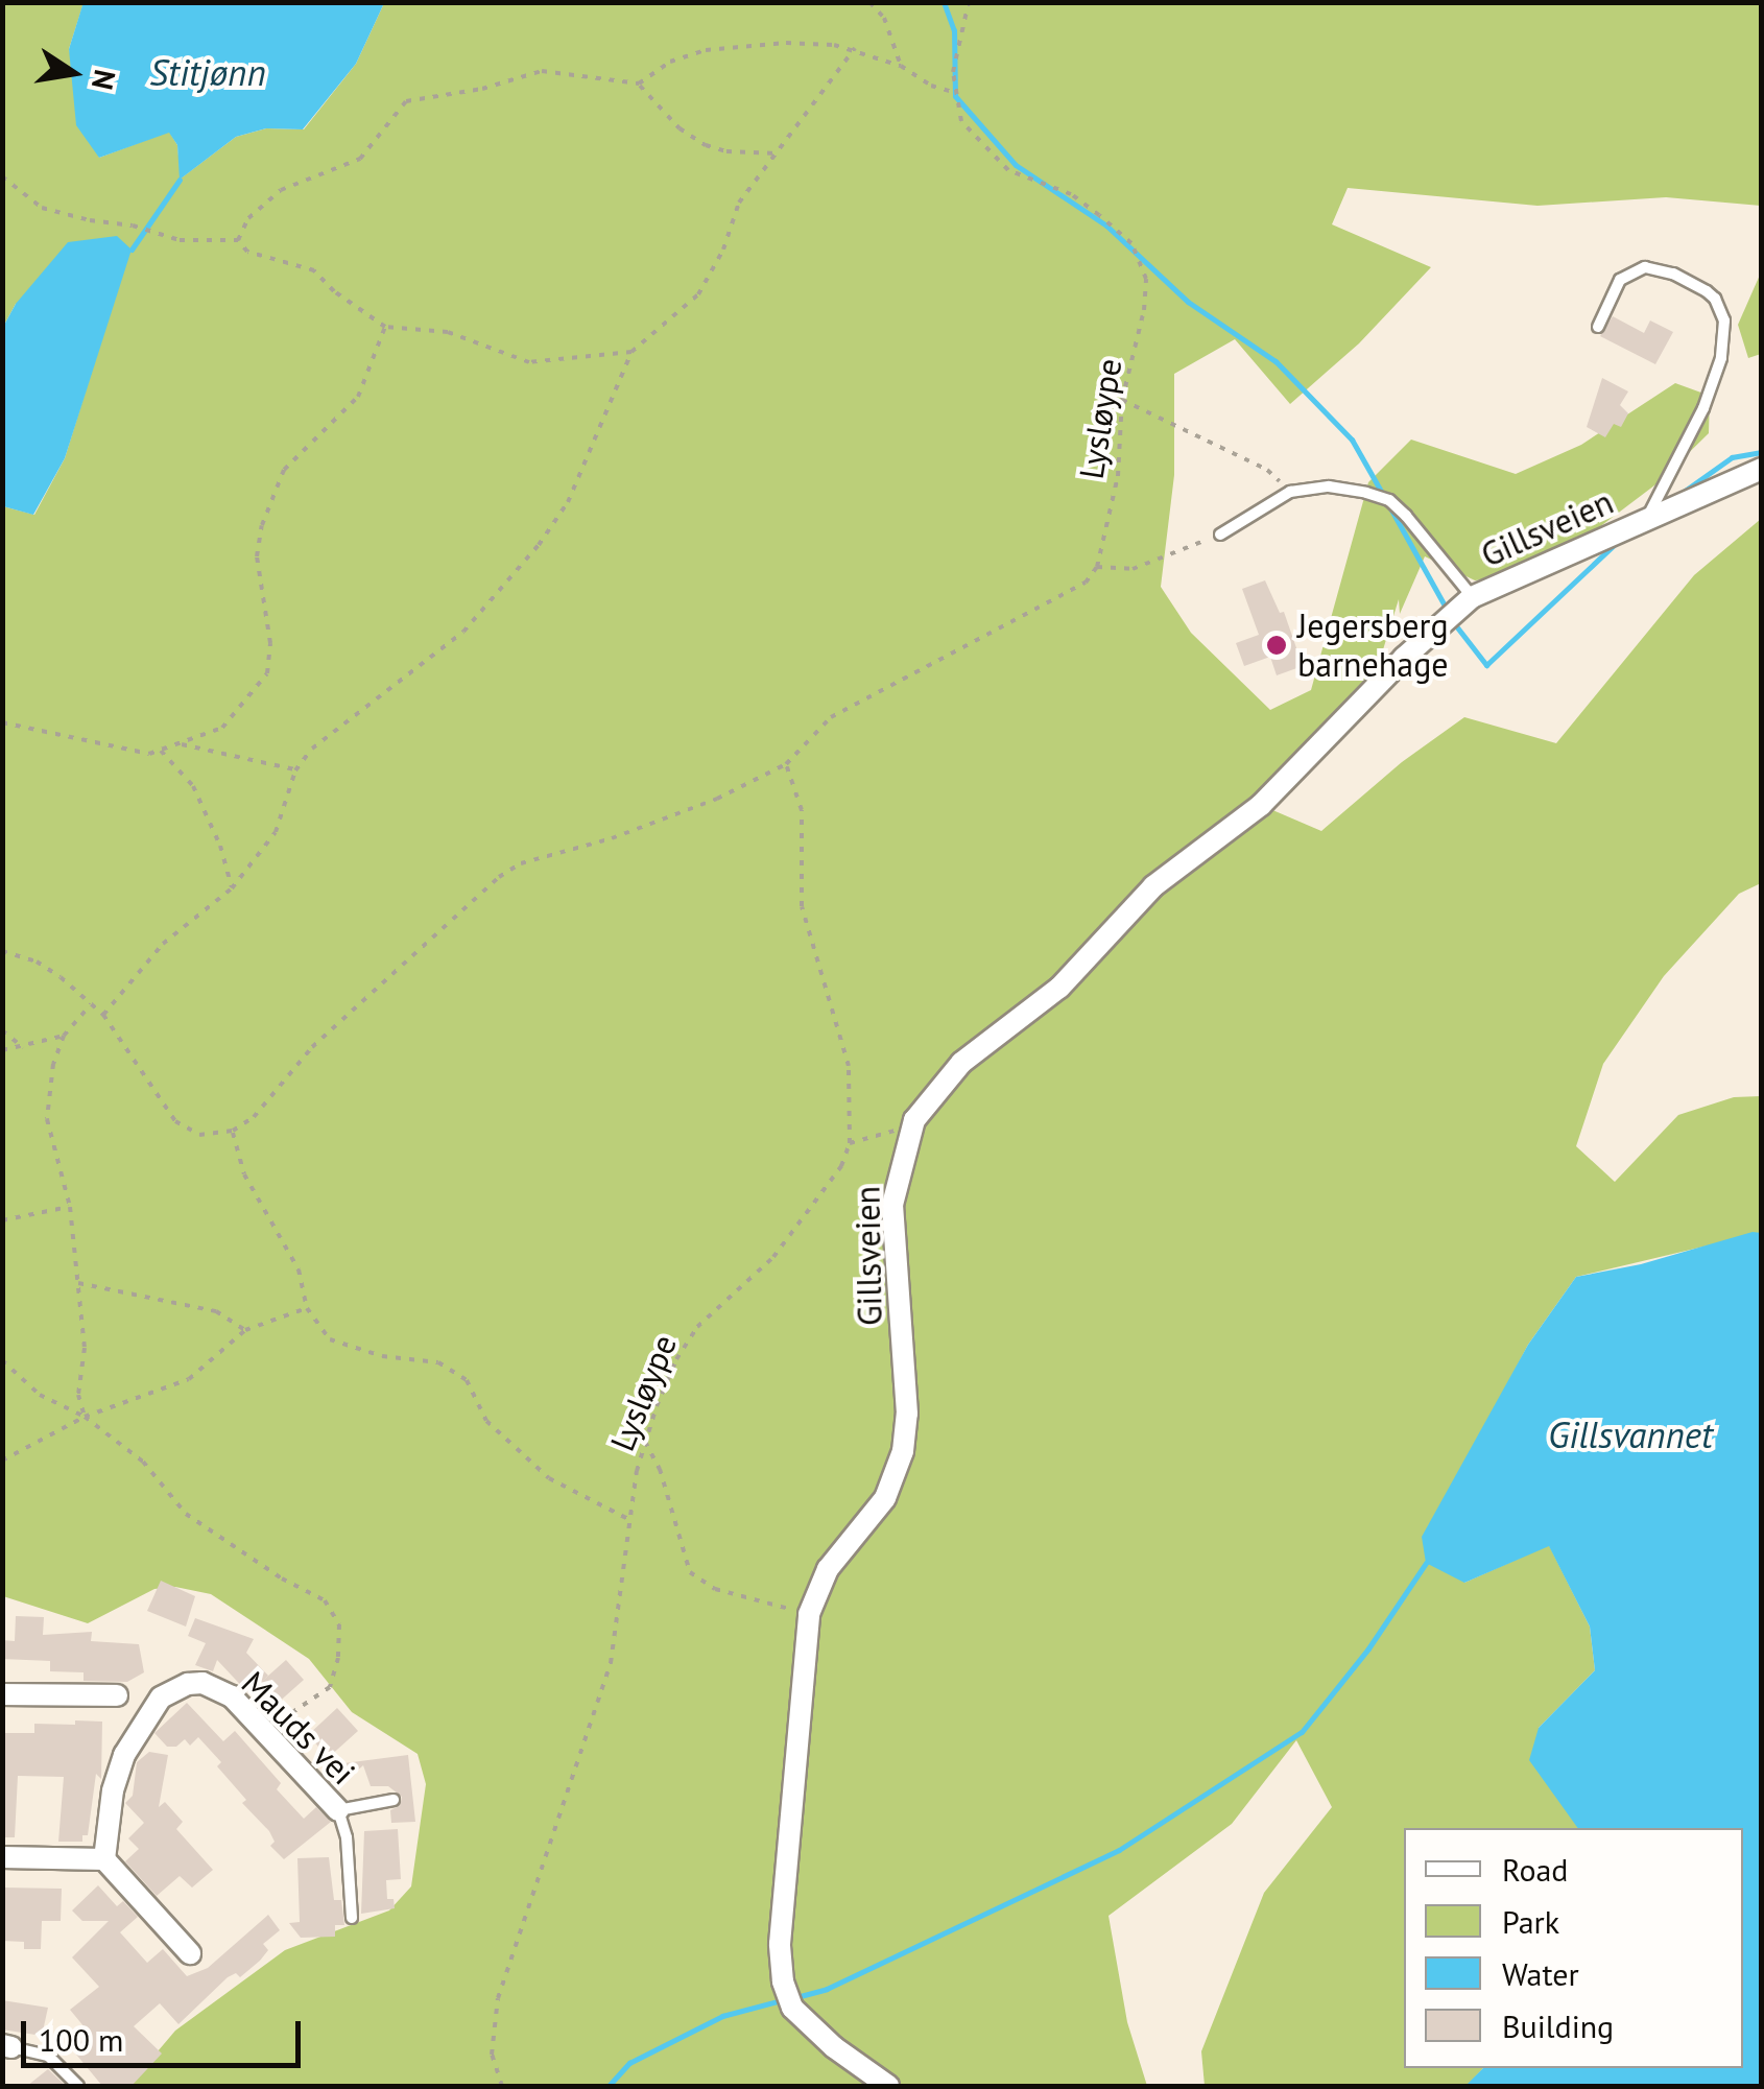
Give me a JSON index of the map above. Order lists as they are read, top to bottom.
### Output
{
  "streets": {
    "street": ["Gillsveien", "Mauds vei"],
    "path": ["Lysløype"]
  },
  "water": ["Stitjønn", "Gillsvannet"],
  "places": ["Jegersberg barnehage"],
  "legend": [
    "Road",
    "Park",
    "Water",
    "Building"
  ],
  "scale_bar": "100 m",
  "north": "right"
}
